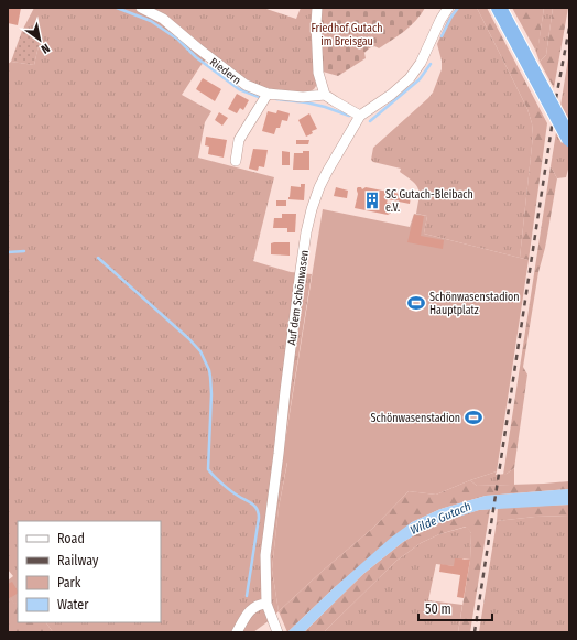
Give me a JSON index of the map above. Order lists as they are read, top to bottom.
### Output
{
  "streets": {
    "street": ["Riedern", "Auf dem Schönwasen"]
  },
  "water": ["Wilde Gutach"],
  "parks": ["Friedhof Gutach im Breisgau"],
  "places": {
    "building": ["SC Gutach-Bleibach e.V."],
    "sports": ["Schönwasenstadion Hauptplatz", "Schönwasenstadion"]
  },
  "legend": [
    "Road",
    "Railway",
    "Park",
    "Water"
  ],
  "scale_bar": "50 m",
  "north": "bottom right"
}
